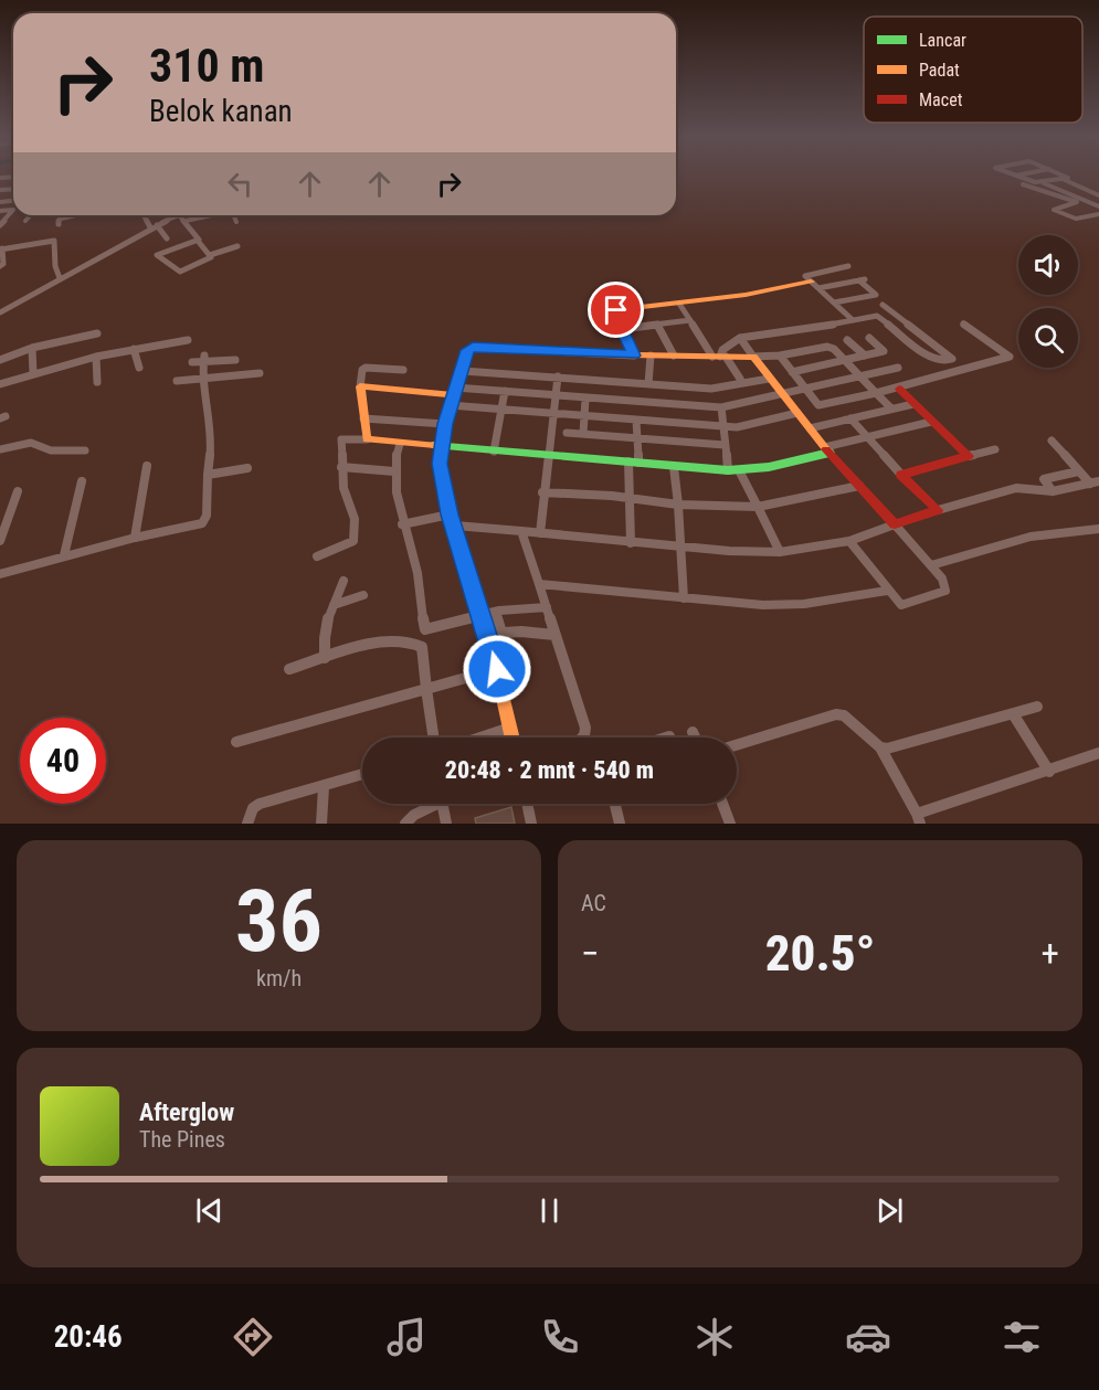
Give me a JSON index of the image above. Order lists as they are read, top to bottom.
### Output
{
  "legend": ["Lancar", "Padat", "Macet"],
  "page": {
    "turn": ["310 m", "Belok kanan"],
    "limit": "40",
    "trip": "20:48 · 2 mnt · 540 m",
    "tile": [
      ["36", "km/h"],
      "AC"
    ],
    "heat": ["−", "20.5°", "+"],
    "song": ["Afterglow", "The Pines"],
    "tabs": "20:46"
  }
}
